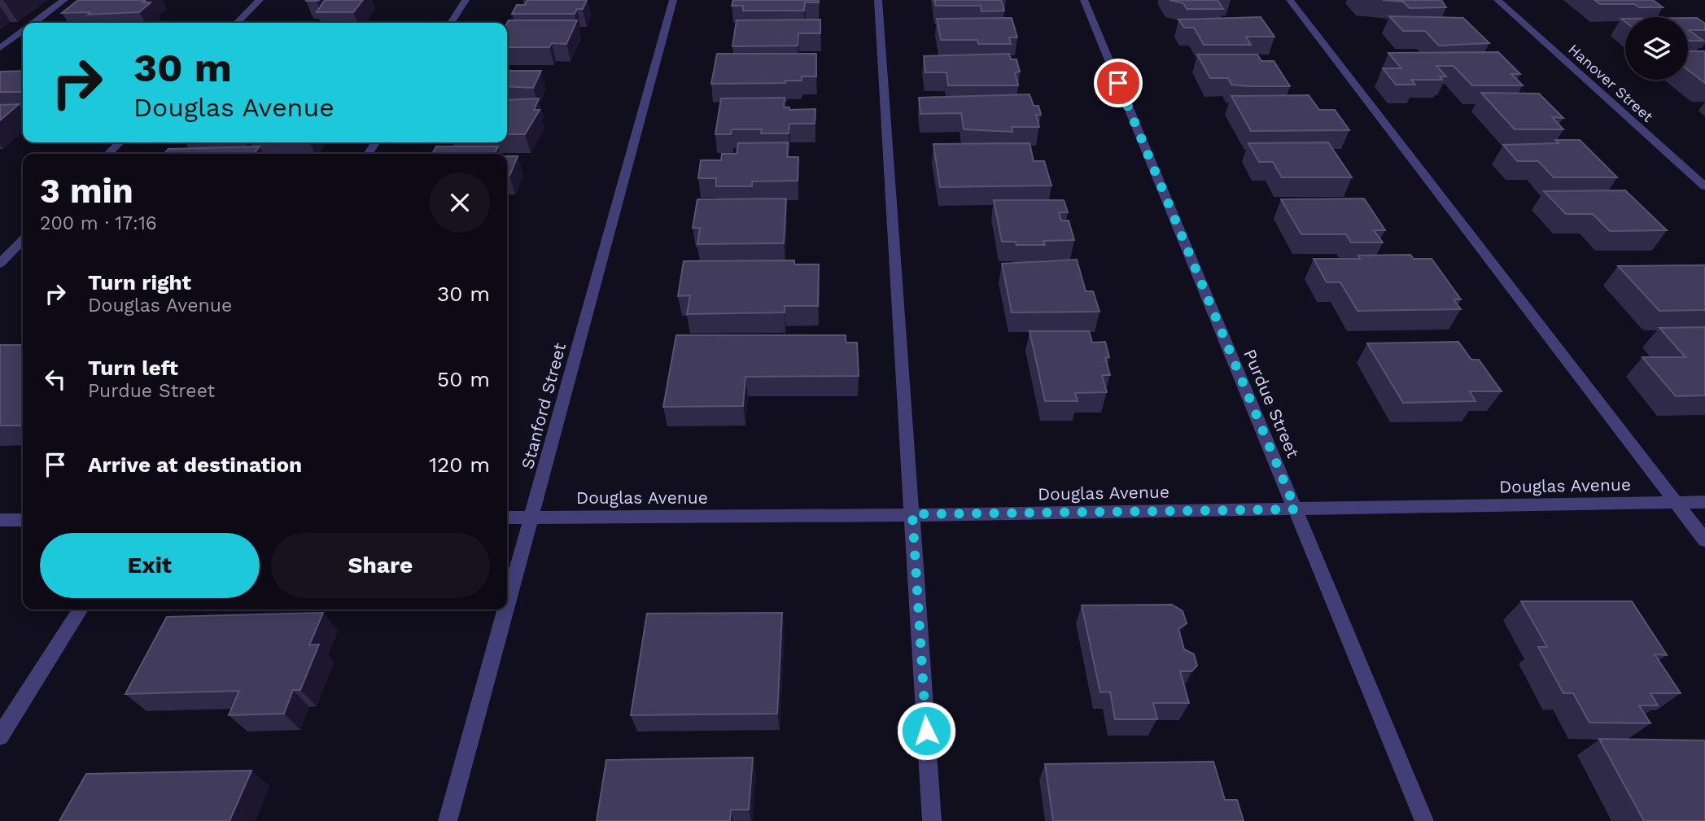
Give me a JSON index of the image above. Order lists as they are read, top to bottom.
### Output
{
  "streets": {
    "street": [
      "Hanover Street",
      "Purdue Street",
      "Stanford Street",
      "Douglas Avenue"
    ]
  },
  "crossings": [
    ["Purdue Street", "Douglas Avenue"],
    ["Stanford Street", "Douglas Avenue"]
  ],
  "page": {
    "turn": ["30 m", "Douglas Avenue"],
    "heading": ["3 min", "200 m · 17:16"],
    "list": [
      {
        "name": "Turn right",
        "note": "Douglas Avenue",
        "value": "30 m"
      },
      {
        "name": "Turn left",
        "note": "Purdue Street",
        "value": "50 m"
      },
      {
        "name": "Arrive at destination",
        "value": "120 m"
      }
    ],
    "buttons": ["Exit", "Share"]
  }
}
